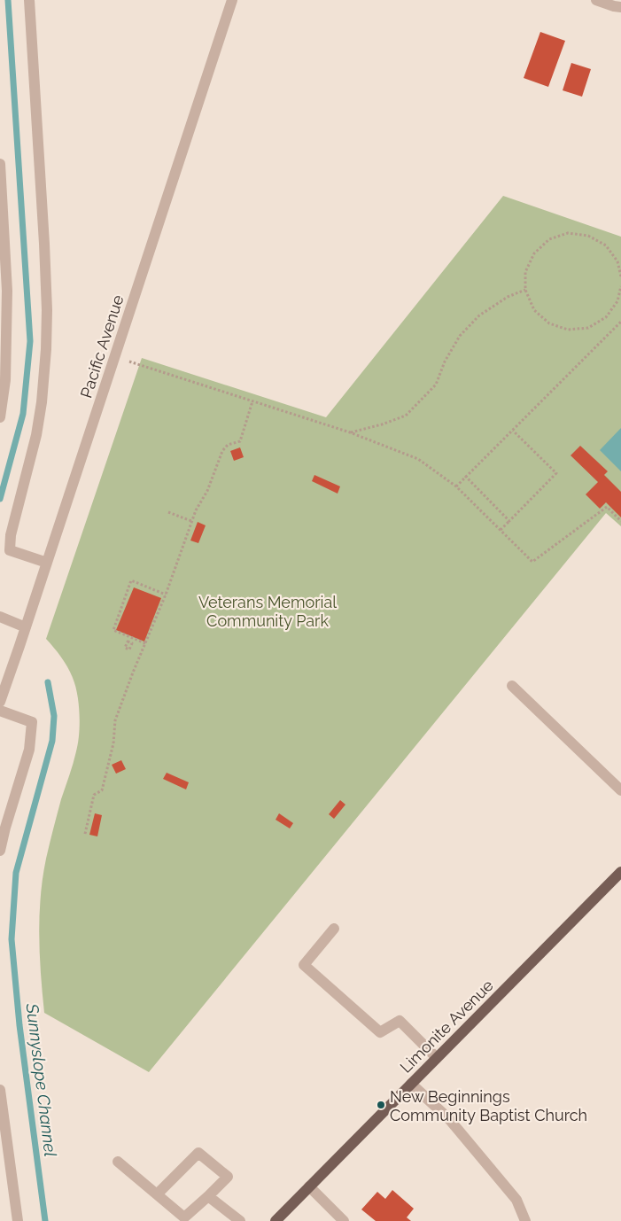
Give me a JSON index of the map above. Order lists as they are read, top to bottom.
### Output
{
  "streets": {
    "main road": ["Limonite Avenue"],
    "street": ["Pacific Avenue"]
  },
  "water": ["Sunnyslope Channel"],
  "parks": ["Veterans Memorial Community Park"],
  "places": ["New Beginnings Community Baptist Church"]
}
